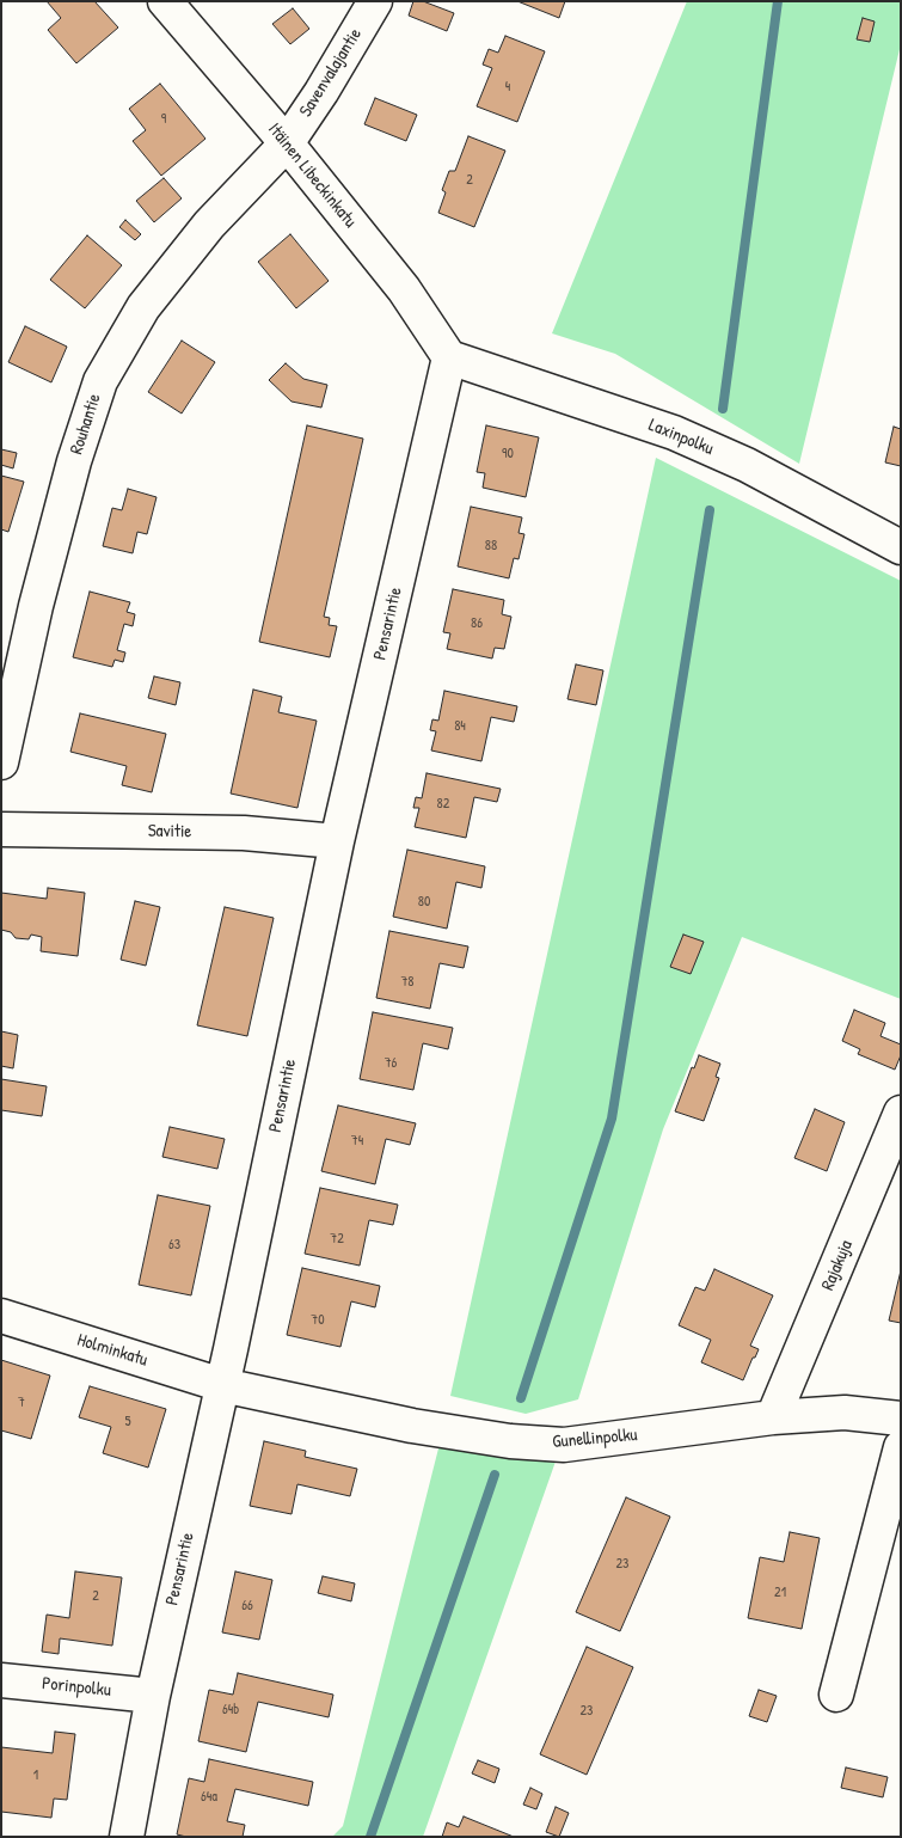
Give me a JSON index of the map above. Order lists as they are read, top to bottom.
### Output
{
  "streets": {
    "street": [
      "Savenvalajantie",
      "Itäinen Libeckinkatu",
      "Rouhantie",
      "Laxinpolku",
      "Pensarintie",
      "Savitie",
      "Rajakuja",
      "Holminkatu",
      "Gunellinpolku",
      "Porinpolku"
    ]
  },
  "crossings": [
    ["Savenvalajantie", "Itäinen Libeckinkatu"],
    ["Savenvalajantie", "Rouhantie"],
    ["Itäinen Libeckinkatu", "Rouhantie"],
    ["Itäinen Libeckinkatu", "Laxinpolku"],
    ["Itäinen Libeckinkatu", "Pensarintie"],
    ["Laxinpolku", "Pensarintie"],
    ["Pensarintie", "Savitie"],
    ["Pensarintie", "Holminkatu"],
    ["Pensarintie", "Gunellinpolku"],
    ["Pensarintie", "Porinpolku"],
    ["Rajakuja", "Gunellinpolku"],
    ["Holminkatu", "Gunellinpolku"]
  ],
  "house_numbers": [
    "4",
    "9",
    "2",
    "90",
    "88",
    "86",
    "84",
    "82",
    "80",
    "78",
    "76",
    "74",
    "72",
    "63",
    "70",
    "7",
    "5",
    "23",
    "21",
    "2",
    "66",
    "64b",
    "23",
    "1",
    "64a"
  ]
}
